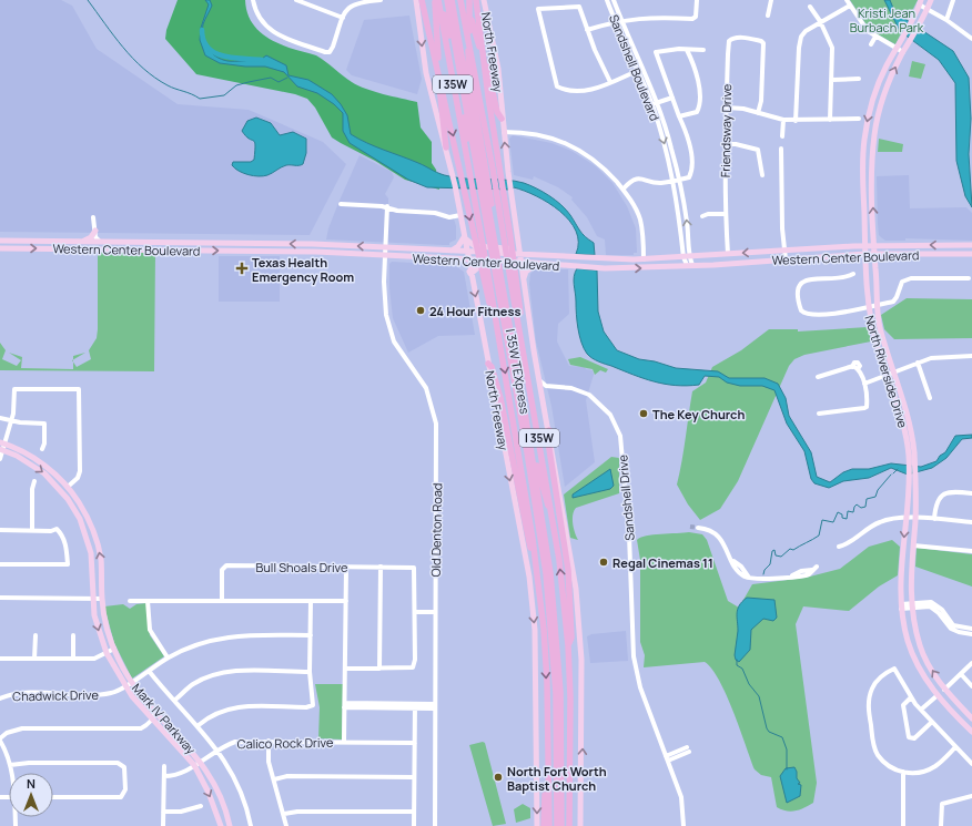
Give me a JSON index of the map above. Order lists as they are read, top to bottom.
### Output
{
  "streets": {
    "highway": ["North Freeway", "I 35W", "I 35W TEXpress"],
    "main road": ["Western Center Boulevard", "North Riverside Drive", "Mark IV Parkway"],
    "street": [
      "Sandshell Boulevard",
      "Friendsway Drive",
      "Sandshell Drive",
      "Old Denton Road",
      "Bull Shoals Drive",
      "Chadwick Drive",
      "Calico Rock Drive"
    ]
  },
  "crossings": [
    ["North Freeway", "I 35W"],
    ["North Freeway", "Western Center Boulevard"],
    ["North Freeway", "I 35W TEXpress"],
    ["North Freeway", "Sandshell Drive"],
    ["Sandshell Boulevard", "Western Center Boulevard"],
    ["Friendsway Drive", "Western Center Boulevard"],
    ["Western Center Boulevard", "North Riverside Drive"],
    ["Western Center Boulevard", "Old Denton Road"],
    ["Chadwick Drive", "Mark IV Parkway"],
    ["Mark IV Parkway", "Calico Rock Drive"]
  ],
  "parks": ["Kristi Jean Burbach Park"],
  "places": {
    "health": ["Texas Health Emergency Room"],
    "other": [
      "24 Hour Fitness",
      "The Key Church",
      "Regal Cinemas 11",
      "North Fort Worth Baptist Church"
    ]
  },
  "north": "top"
}
